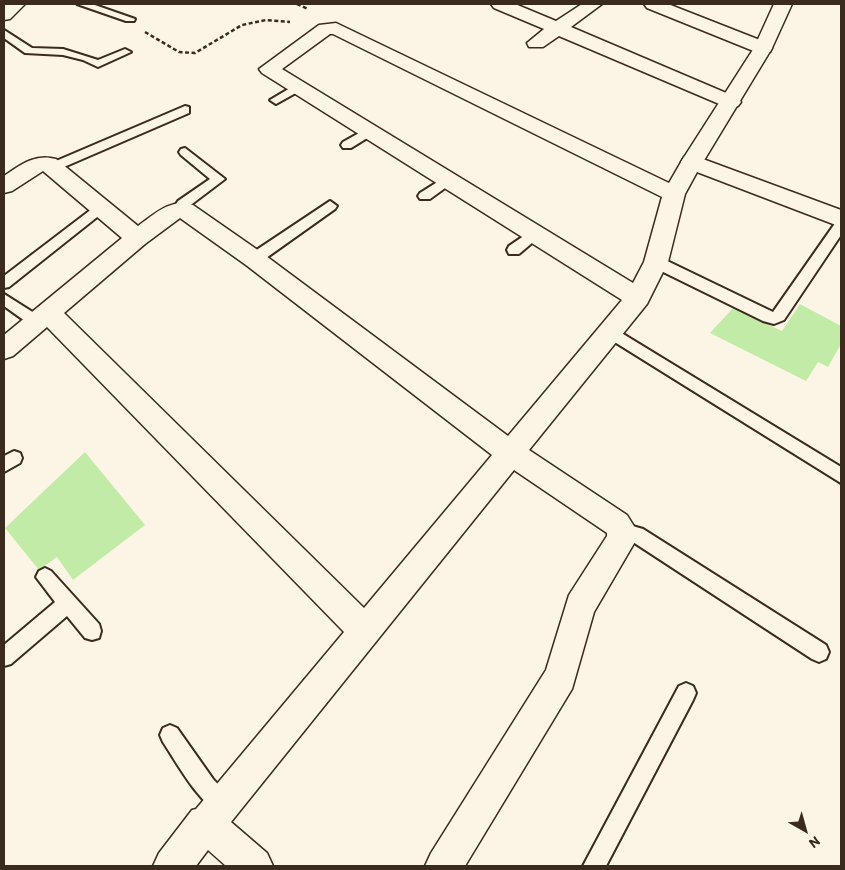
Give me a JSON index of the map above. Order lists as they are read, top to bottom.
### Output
{
  "north": "bottom right"
}
